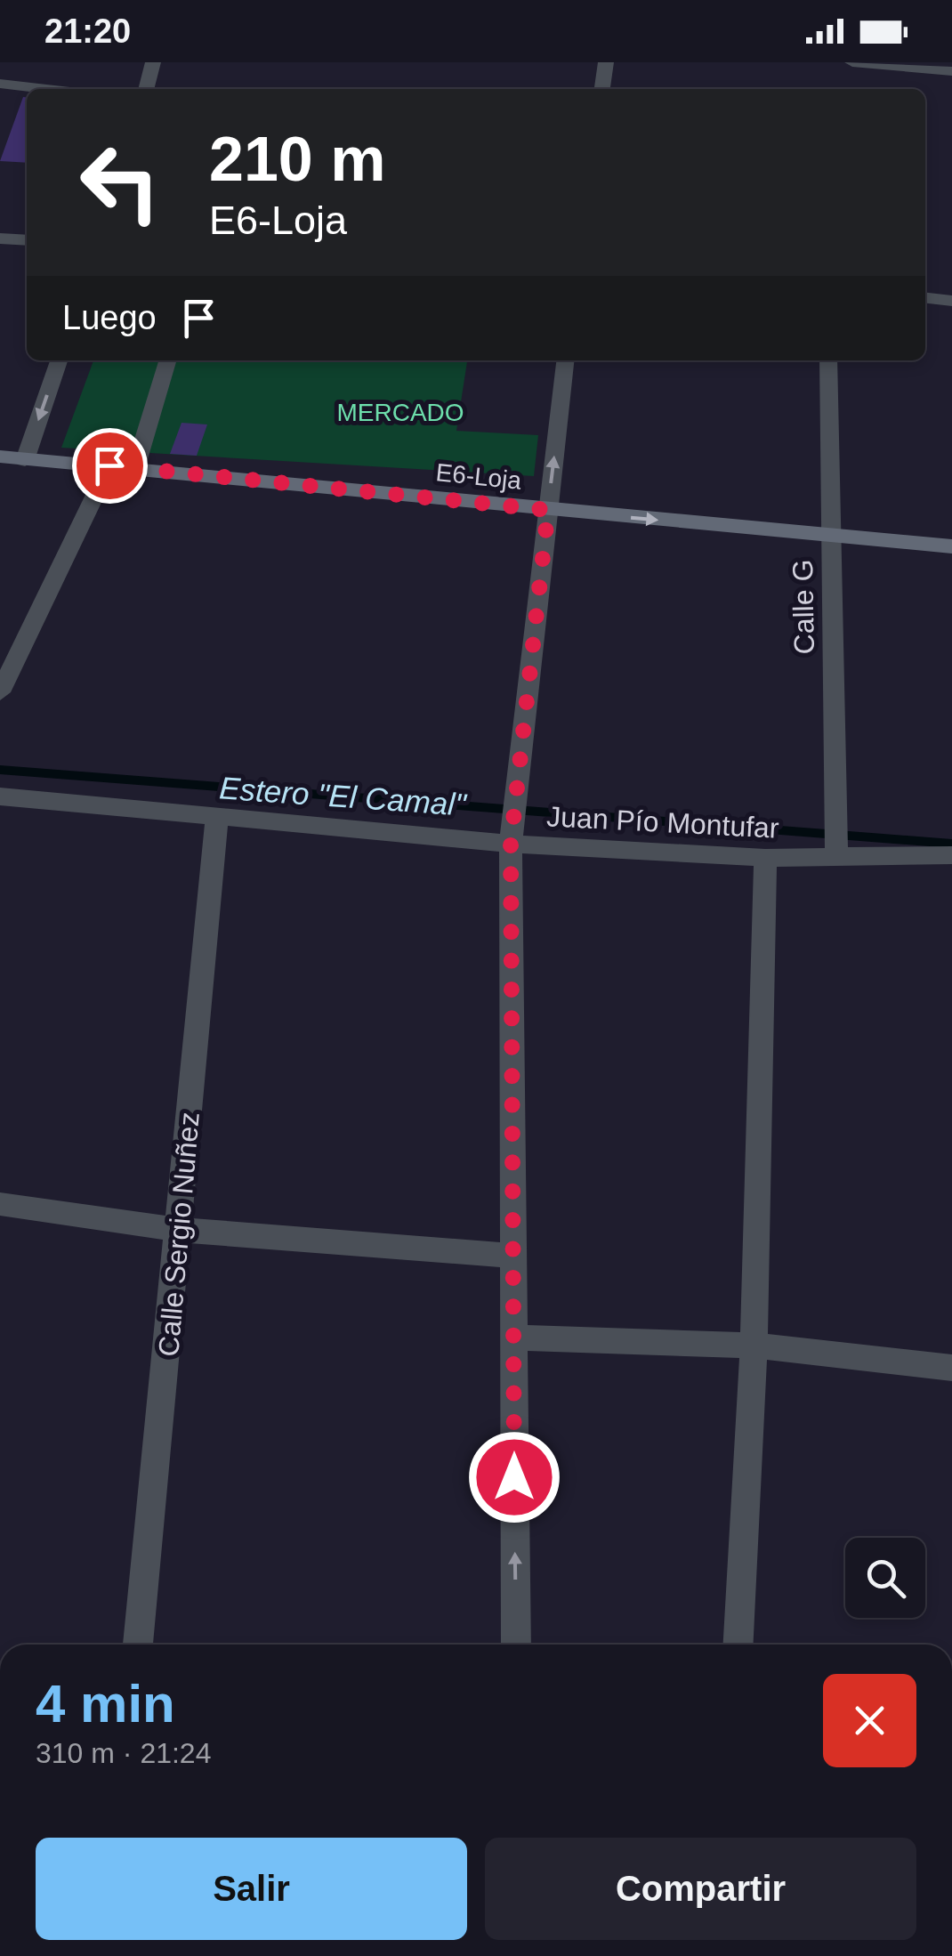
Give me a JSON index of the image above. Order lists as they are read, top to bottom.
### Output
{
  "streets": {
    "main road": ["E6-Loja"],
    "street": ["Calle G", "Juan Pío Montufar", "Calle Sergio Nuñez"]
  },
  "crossings": [
    ["E6-Loja", "Calle G"],
    ["Calle G", "Juan Pío Montufar"],
    ["Juan Pío Montufar", "Calle Sergio Nuñez"]
  ],
  "water": ["Estero \"El Camal\""],
  "parks": ["MERCADO"],
  "page": {
    "status": "21:20",
    "turn": ["210 m", "E6-Loja"],
    "then": "Luego",
    "heading": ["4 min", "310 m · 21:24"],
    "buttons": ["Salir", "Compartir"]
  }
}
